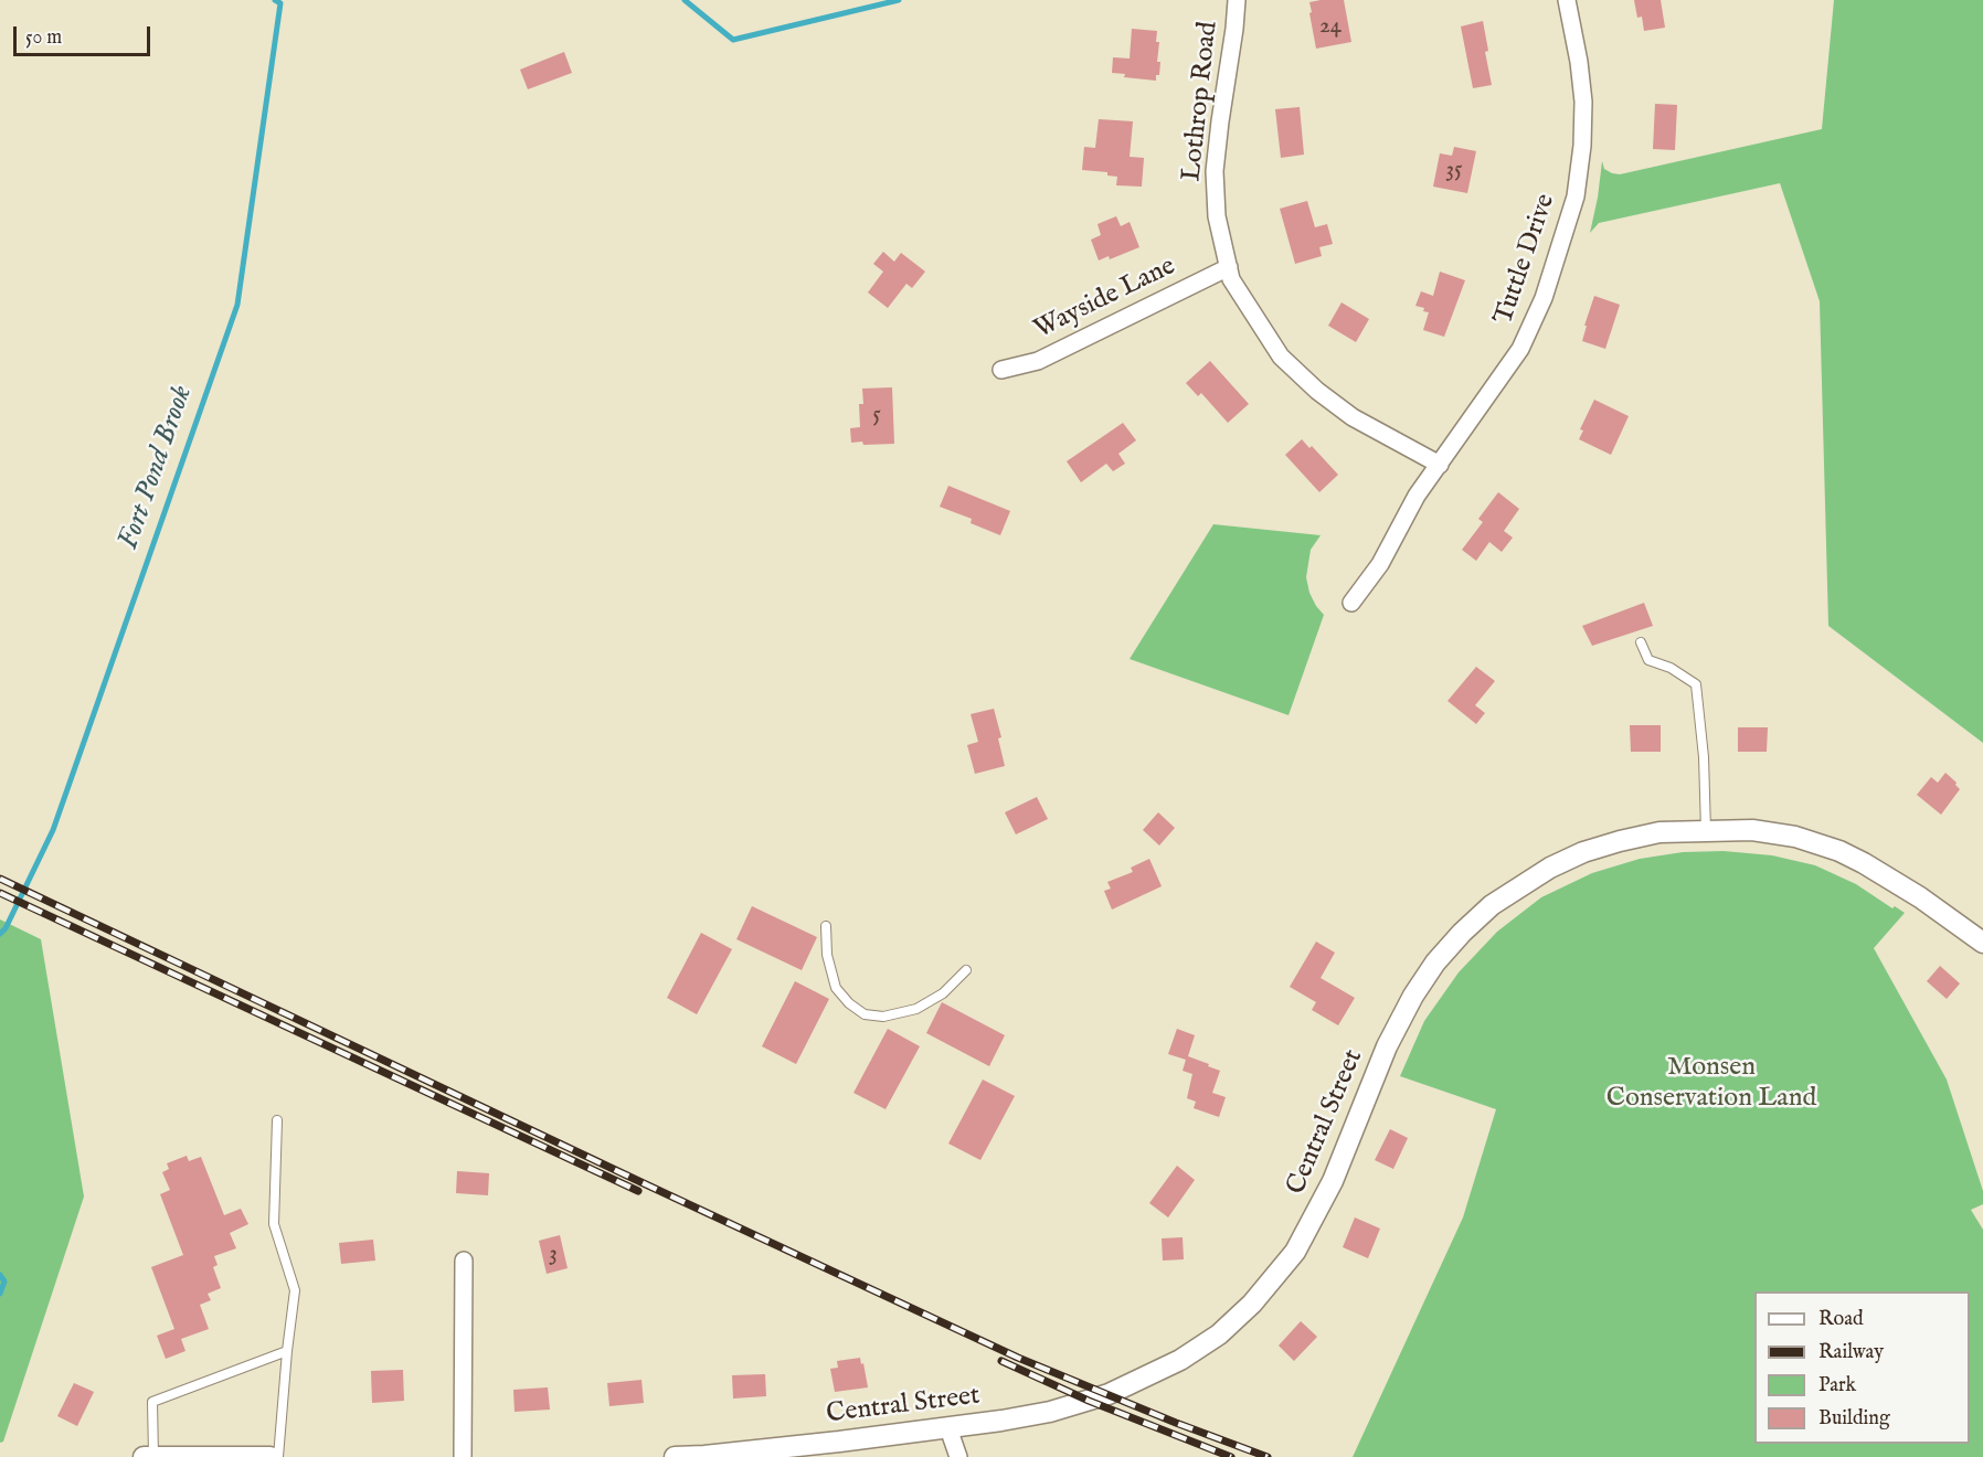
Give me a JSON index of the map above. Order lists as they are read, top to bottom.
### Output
{
  "streets": {
    "street": [
      "Lothrop Road",
      "Tuttle Drive",
      "Wayside Lane",
      "Central Street"
    ]
  },
  "crossings": [
    ["Lothrop Road", "Tuttle Drive"],
    ["Lothrop Road", "Wayside Lane"]
  ],
  "water": ["Fort Pond Brook"],
  "parks": ["Monsen Conservation Land"],
  "house_numbers": [
    "24",
    "35",
    "5",
    "3"
  ],
  "legend": [
    "Road",
    "Railway",
    "Park",
    "Building"
  ],
  "scale_bar": "50 m"
}
